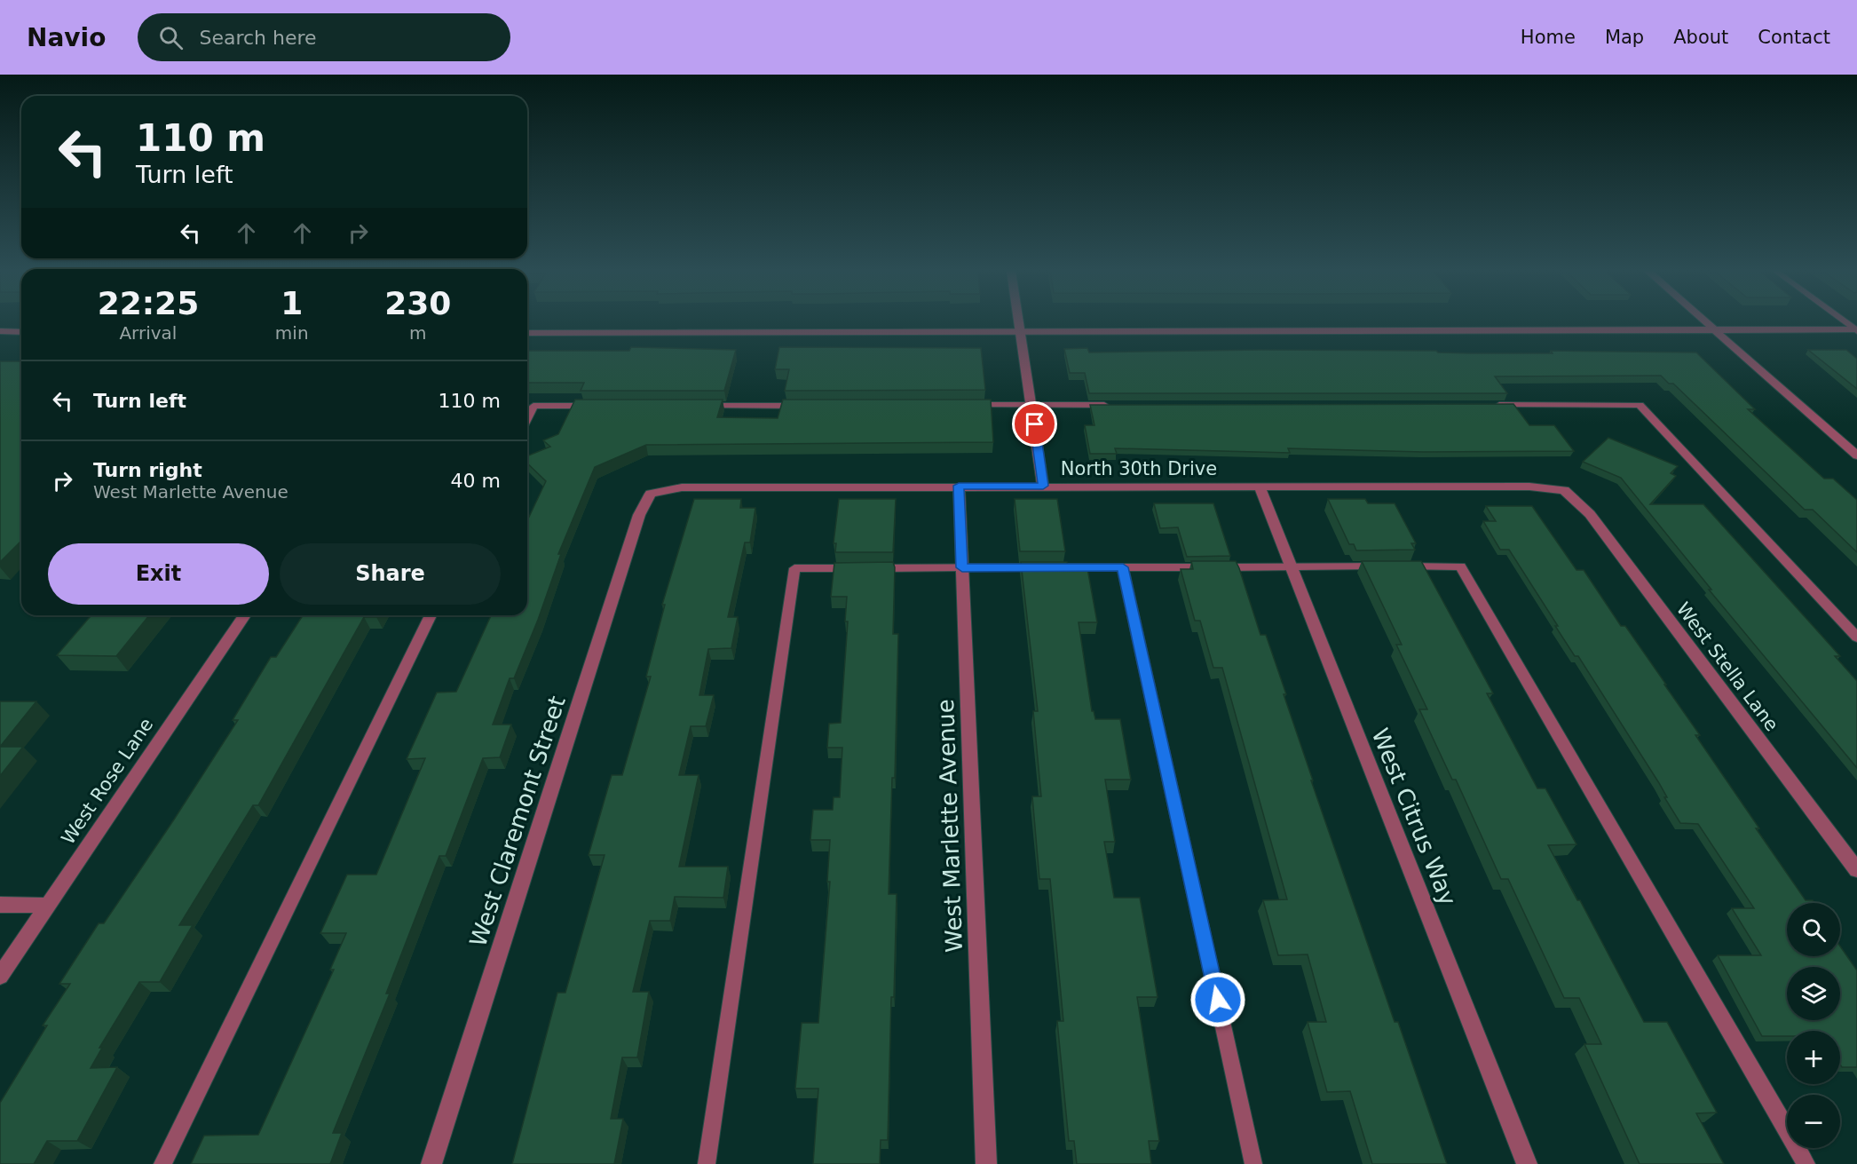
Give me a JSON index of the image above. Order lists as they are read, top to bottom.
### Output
{
  "streets": {
    "street": [
      "North 30th Drive",
      "West Stella Lane",
      "West Rose Lane",
      "West Citrus Way",
      "West Claremont Street",
      "West Marlette Avenue"
    ]
  },
  "crossings": [
    ["North 30th Drive", "West Stella Lane"],
    ["North 30th Drive", "West Citrus Way"],
    ["North 30th Drive", "West Claremont Street"],
    ["North 30th Drive", "West Marlette Avenue"]
  ],
  "page": {
    "header": "Navio",
    "search": "Search here",
    "nav": [
      "Home",
      "Map",
      "About",
      "Contact"
    ],
    "turn": ["110 m", "Turn left"],
    "eta": [
      "22:25",
      "Arrival",
      "1",
      "min",
      "230",
      "m"
    ],
    "list": [
      {
        "name": "Turn left",
        "value": "110 m"
      },
      {
        "name": "Turn right",
        "note": "West Marlette Avenue",
        "value": "40 m"
      }
    ],
    "buttons": ["Exit", "Share"],
    "map_buttons": ["+", "−"]
  }
}
